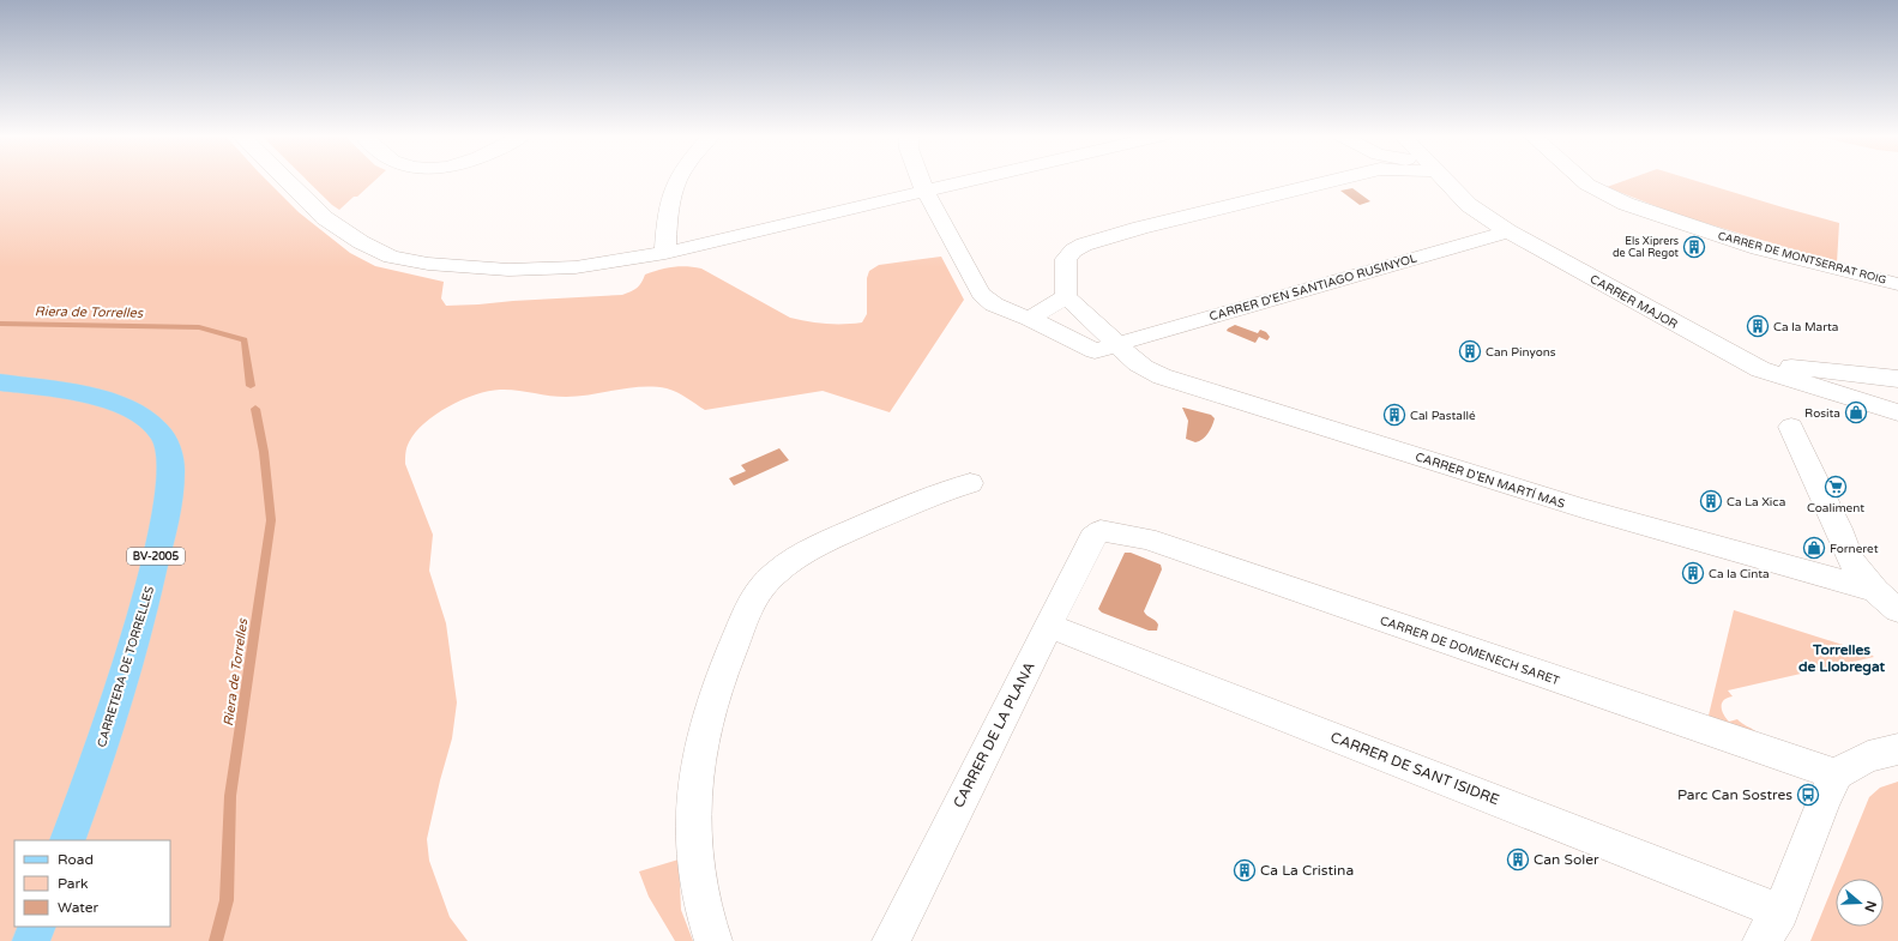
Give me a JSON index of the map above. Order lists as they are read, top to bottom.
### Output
{
  "streets": {
    "main road": ["BV-2005", "CARRETERA DE TORRELLES"],
    "street": [
      "CARRER DE MONTSERRAT ROIG",
      "CARRER D'EN SANTIAGO RUSINYOL",
      "CARRER MAJOR",
      "CARRER D'EN MARTÍ MAS",
      "CARRER DE DOMENECH SARET",
      "CARRER DE LA PLANA",
      "CARRER DE SANT ISIDRE"
    ]
  },
  "crossings": [
    ["CARRER D'EN SANTIAGO RUSINYOL", "CARRER MAJOR"],
    ["CARRER D'EN SANTIAGO RUSINYOL", "CARRER D'EN MARTÍ MAS"],
    ["CARRER DE DOMENECH SARET", "CARRER DE LA PLANA"],
    ["CARRER DE LA PLANA", "CARRER DE SANT ISIDRE"]
  ],
  "districts": ["Torrelles de Llobregat"],
  "water": ["Riera de Torrelles"],
  "places": {
    "building": [
      "Els Xiprers de Cal Regot",
      "Ca la Marta",
      "Can Pinyons",
      "Cal Pastallé",
      "Ca La Xica",
      "Ca la Cinta",
      "Can Soler",
      "Ca La Cristina"
    ],
    "shop": ["Rosita", "Forneret"],
    "supermarket": ["Coaliment"],
    "bus stop": ["Parc Can Sostres"]
  },
  "legend": ["Road", "Park", "Water"],
  "north": "right"
}
